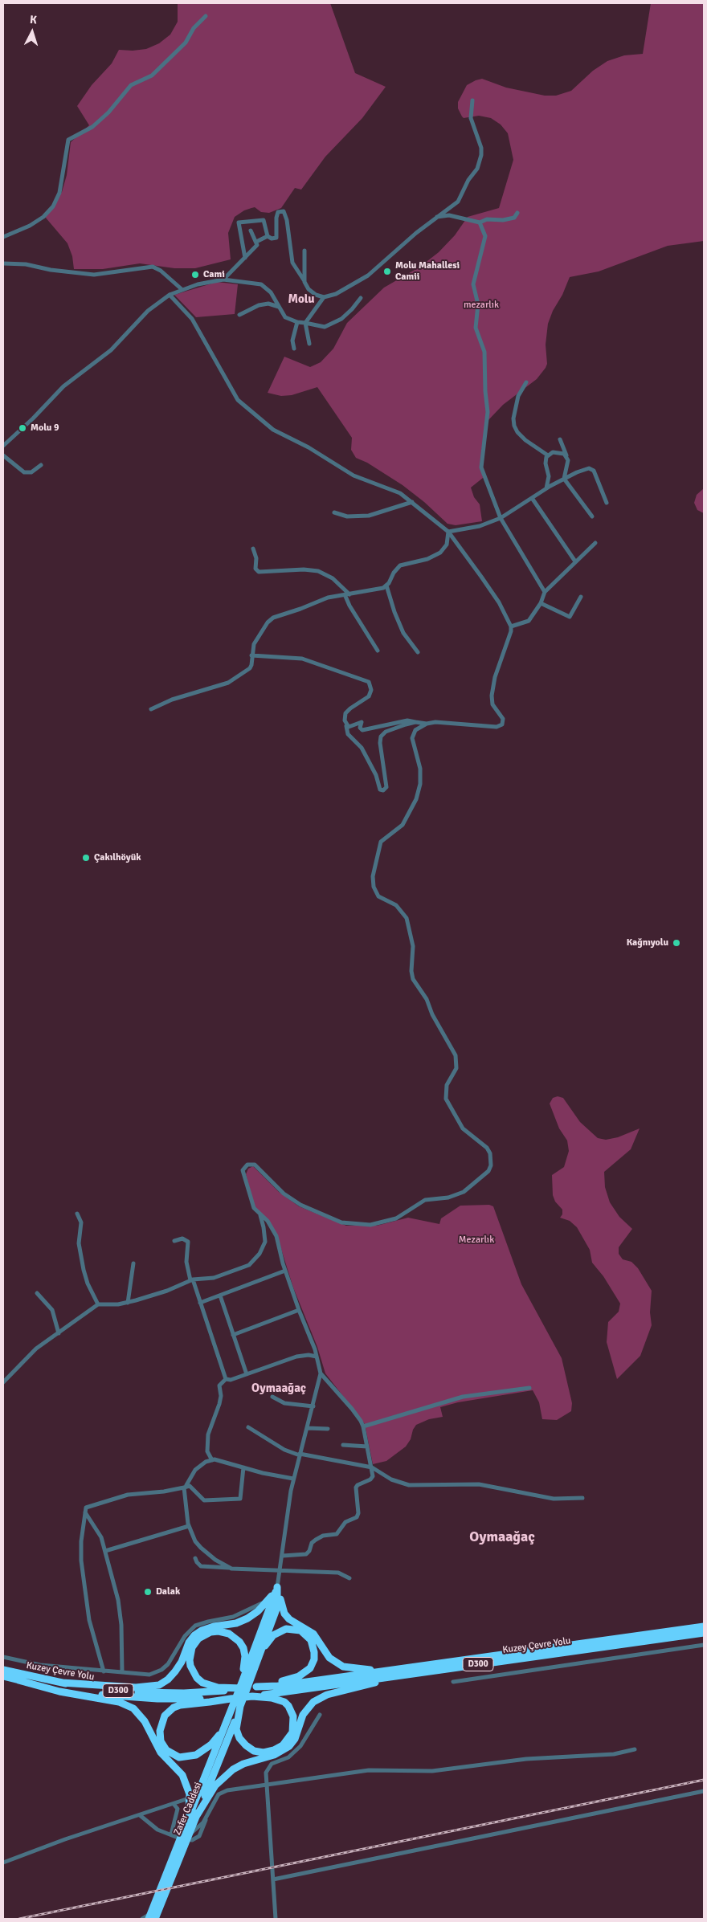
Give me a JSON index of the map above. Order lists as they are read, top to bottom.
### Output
{
  "streets": {
    "highway": ["Kuzey Çevre Yolu", "D300", "Zafer Caddesi"]
  },
  "crossings": [
    ["Kuzey Çevre Yolu", "D300"]
  ],
  "districts": ["Molu", "Oymaağaç", "Oymaağaç"],
  "parks": ["mezarlık", "Mezarlık"],
  "places": [
    "Molu Mahallesi Camii",
    "Cami",
    "Molu 9",
    "Çakılhöyük",
    "Kağnıyolu",
    "Dalak"
  ],
  "north": "top"
}
